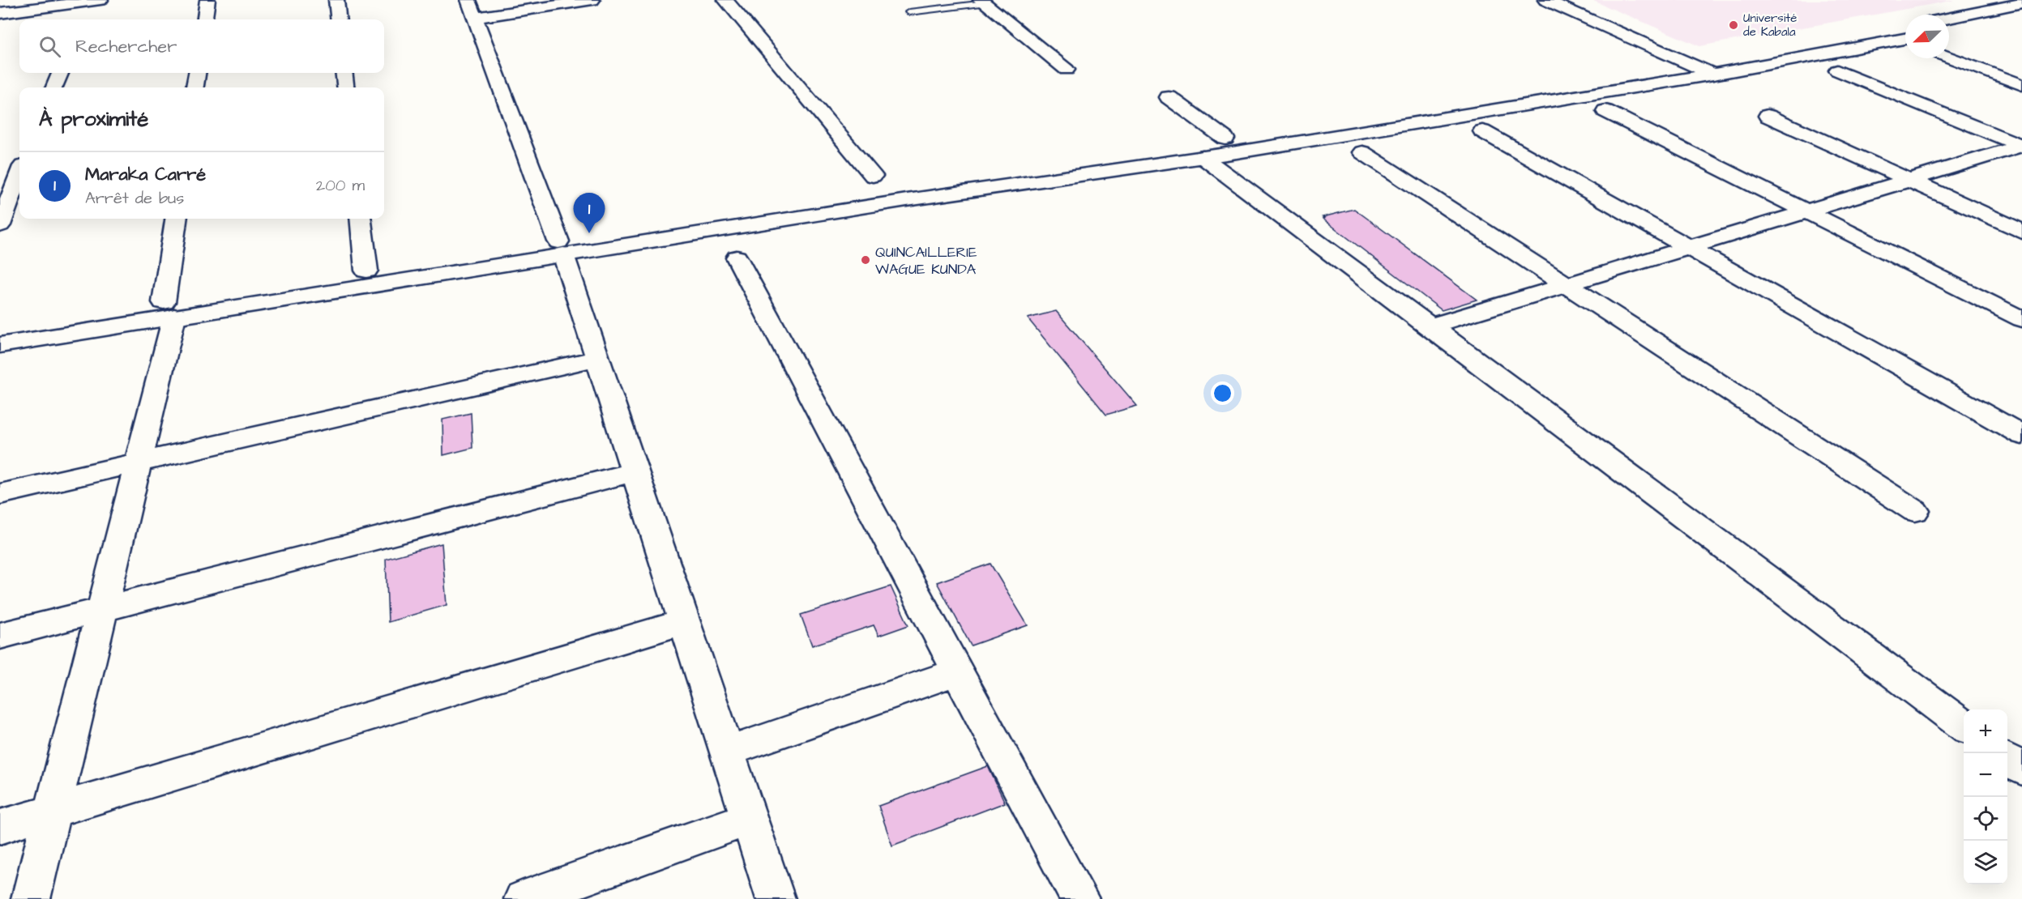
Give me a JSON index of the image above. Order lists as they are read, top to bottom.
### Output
{
  "places": ["Université de Kabala", "QUINCAILLERIE WAGUE KUNDA"],
  "north": "bottom left",
  "page": {
    "search": "Rechercher",
    "heading": "À proximité",
    "list": [
      {
        "mark": "1",
        "name": "Maraka Carré",
        "note": "Arrêt de bus",
        "value": "200 m"
      }
    ],
    "pins": "1",
    "map_buttons": ["+", "−"]
  }
}
